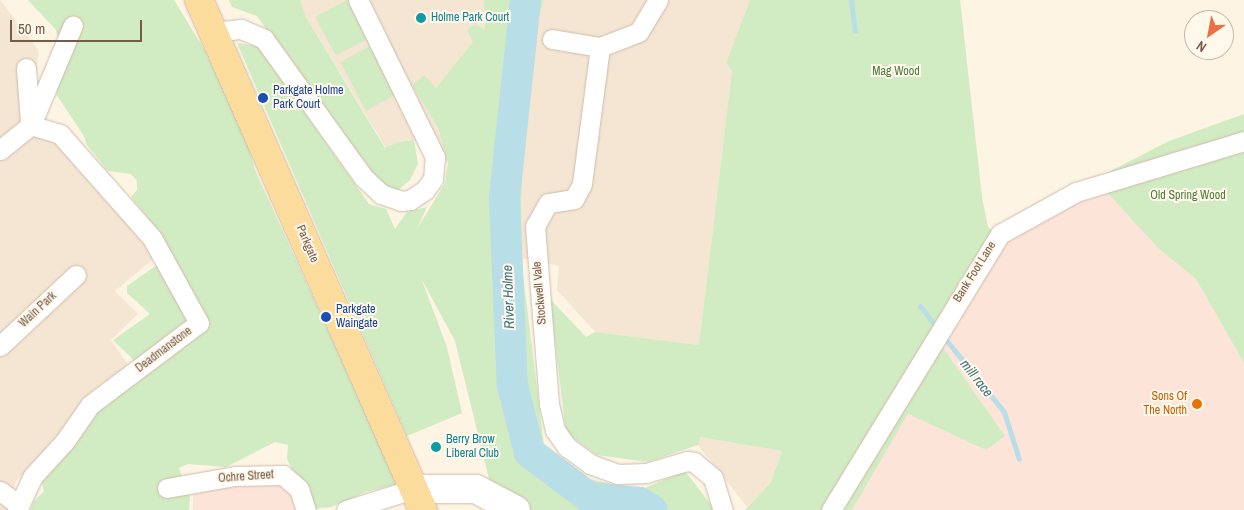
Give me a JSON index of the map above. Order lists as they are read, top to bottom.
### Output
{
  "streets": {
    "main road": ["Parkgate"],
    "street": [
      "Bank Foot Lane",
      "Stockwell Vale",
      "Wain Park",
      "Deadmanstone",
      "Ochre Street"
    ]
  },
  "water": ["River Holme", "mill race"],
  "parks": ["Mag Wood", "Old Spring Wood"],
  "places": [
    "Holme Park Court",
    "Parkgate Holme Park Court",
    "Parkgate Waingate",
    "Sons Of The North",
    "Berry Brow Liberal Club"
  ],
  "scale_bar": "50 m",
  "north": "bottom left"
}
